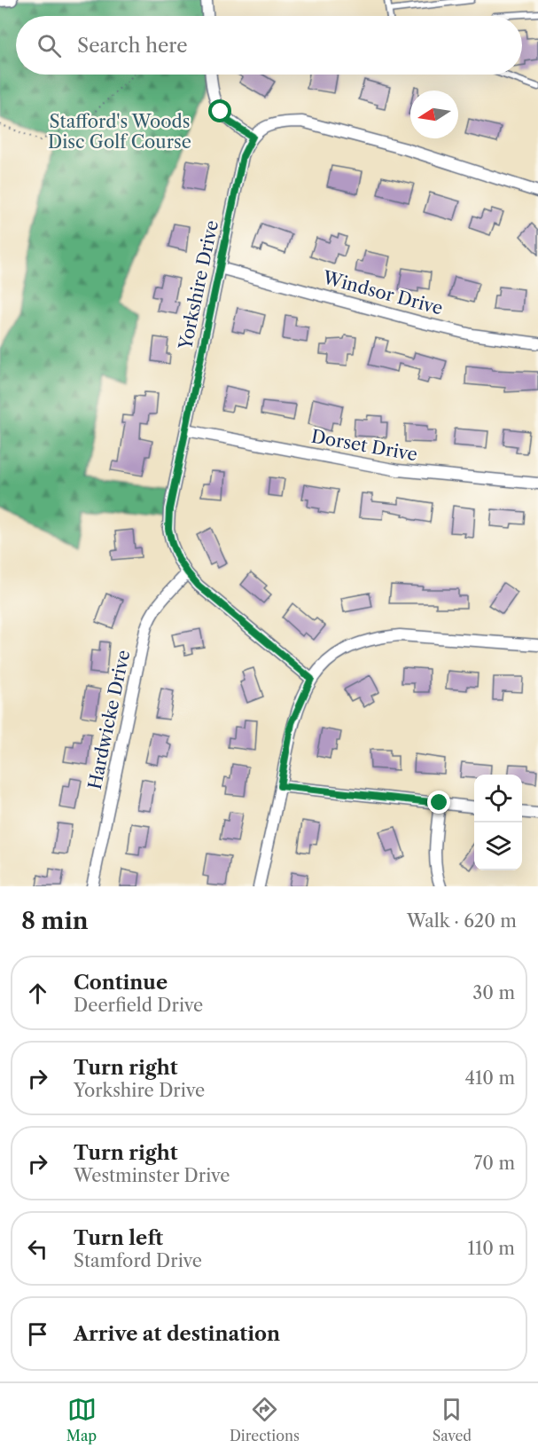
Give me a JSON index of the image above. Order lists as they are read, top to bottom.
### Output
{
  "streets": {
    "street": [
      "Yorkshire Drive",
      "Windsor Drive",
      "Dorset Drive",
      "Hardwicke Drive"
    ]
  },
  "crossings": [
    ["Yorkshire Drive", "Windsor Drive"],
    ["Yorkshire Drive", "Dorset Drive"],
    ["Yorkshire Drive", "Hardwicke Drive"]
  ],
  "parks": ["Stafford's Woods Disc Golf Course"],
  "north": "left",
  "page": {
    "search": "Search here",
    "heading": ["8 min", "Walk · 620 m"],
    "list": [
      ["Continue", "Deerfield Drive", "30 m"],
      ["Turn right", "Yorkshire Drive", "410 m"],
      ["Turn right", "Westminster Drive", "70 m"],
      ["Turn left", "Stamford Drive", "110 m"],
      "Arrive at destination"
    ],
    "nav": ["Map", "Directions", "Saved"]
  }
}
